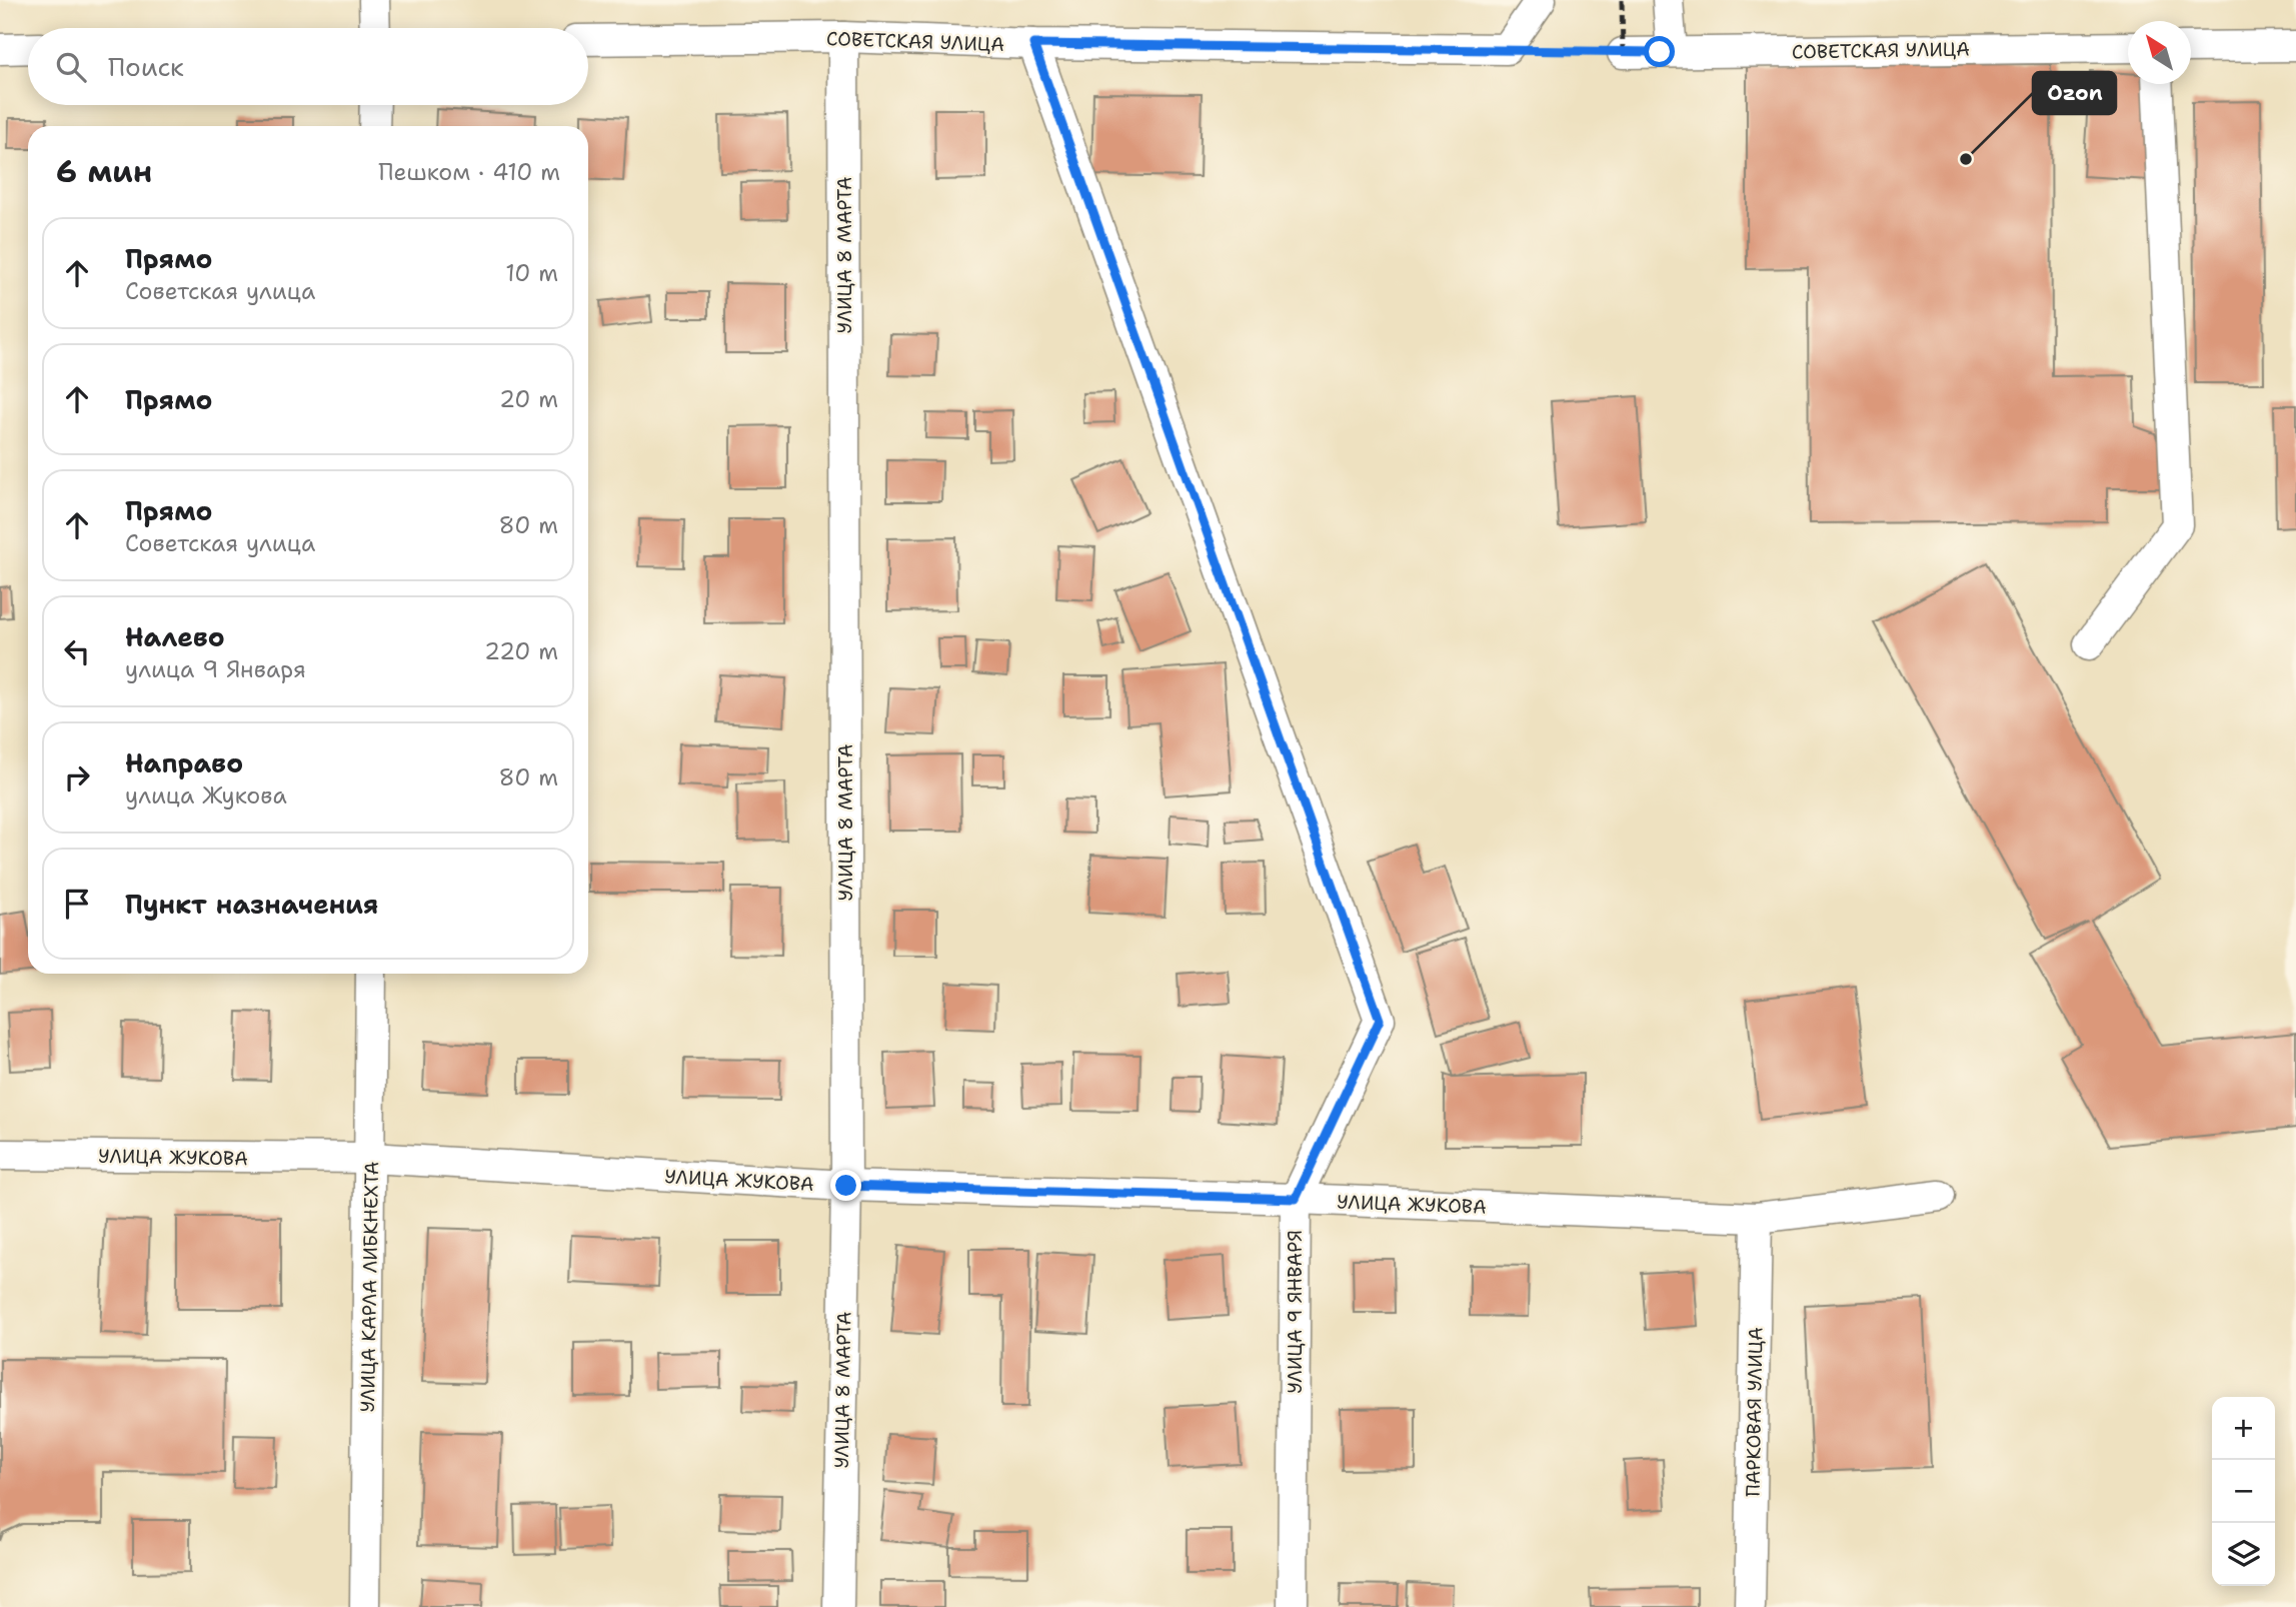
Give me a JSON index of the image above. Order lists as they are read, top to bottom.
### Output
{
  "streets": {
    "street": [
      "СОВЕТСКАЯ УЛИЦА",
      "УЛИЦА 8 МАРТА",
      "УЛИЦА ЖУКОВА",
      "УЛИЦА КАРЛА ЛИБКНЕХТА",
      "УЛИЦА 9 ЯНВАРЯ",
      "ПАРКОВАЯ УЛИЦА"
    ]
  },
  "crossings": [
    ["СОВЕТСКАЯ УЛИЦА", "УЛИЦА 8 МАРТА"],
    ["СОВЕТСКАЯ УЛИЦА", "УЛИЦА 9 ЯНВАРЯ"],
    ["УЛИЦА 8 МАРТА", "УЛИЦА ЖУКОВА"],
    ["УЛИЦА ЖУКОВА", "УЛИЦА КАРЛА ЛИБКНЕХТА"],
    ["УЛИЦА ЖУКОВА", "УЛИЦА 9 ЯНВАРЯ"],
    ["УЛИЦА ЖУКОВА", "ПАРКОВАЯ УЛИЦА"]
  ],
  "places": ["Ozon"],
  "north": "top left",
  "page": {
    "search": "Поиск",
    "heading": ["6 мин", "Пешком · 410 m"],
    "list": [
      ["Прямо", "Советская улица", "10 m"],
      ["Прямо", "20 m"],
      ["Прямо", "Советская улица", "80 m"],
      ["Налево", "улица 9 Января", "220 m"],
      ["Направо", "улица Жукова", "80 m"],
      "Пункт назначения"
    ],
    "map_buttons": ["+", "−"]
  }
}
